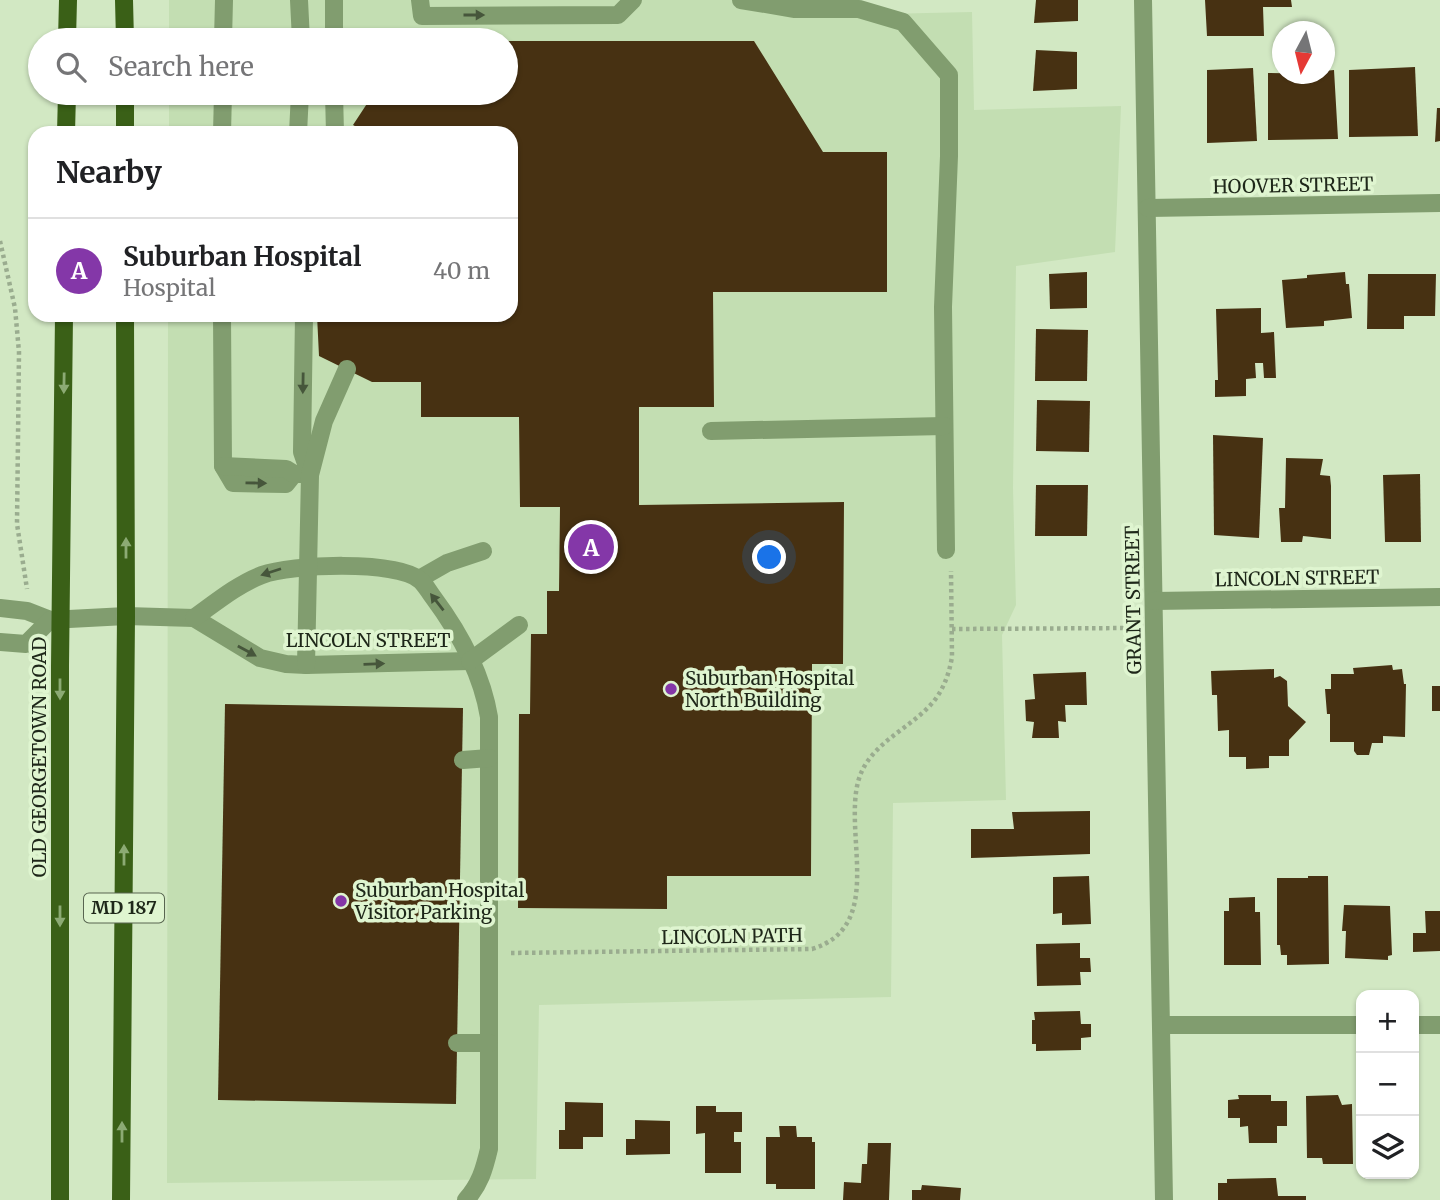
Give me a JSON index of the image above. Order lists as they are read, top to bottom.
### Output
{
  "streets": {
    "main road": ["OLD GEORGETOWN ROAD", "MD 187"],
    "street": ["HOOVER STREET", "LINCOLN STREET", "GRANT STREET"],
    "path": ["LINCOLN PATH"]
  },
  "crossings": [
    ["HOOVER STREET", "GRANT STREET"],
    ["LINCOLN STREET", "GRANT STREET"],
    ["LINCOLN STREET", "OLD GEORGETOWN ROAD"],
    ["LINCOLN STREET", "MD 187"],
    ["LINCOLN STREET", "LINCOLN PATH"]
  ],
  "places": ["Suburban Hospital North Building", "Suburban Hospital Visitor Parking"],
  "north": "bottom",
  "page": {
    "search": "Search here",
    "heading": "Nearby",
    "list": [
      {
        "mark": "A",
        "name": "Suburban Hospital",
        "note": "Hospital",
        "value": "40 m"
      }
    ],
    "pins": "A",
    "map_buttons": ["+", "−"]
  }
}
